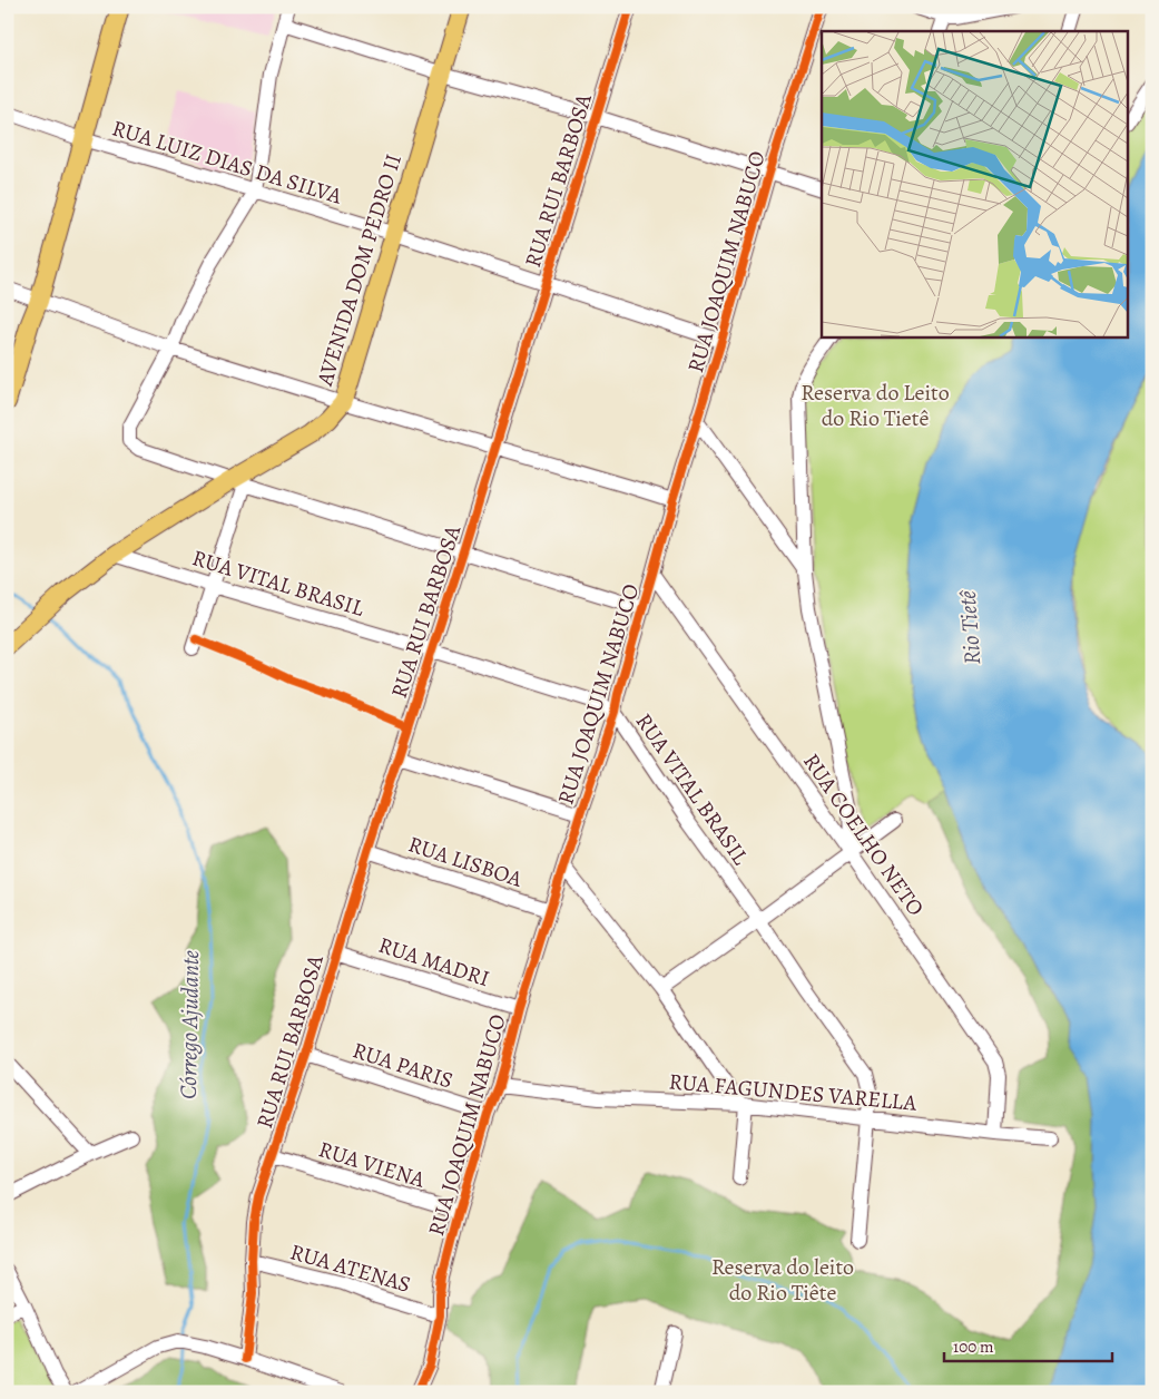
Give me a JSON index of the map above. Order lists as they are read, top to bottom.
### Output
{
  "streets": {
    "main road": ["AVENIDA DOM PEDRO II"],
    "street": [
      "RUA LUIZ DIAS DA SILVA",
      "RUA RUI BARBOSA",
      "RUA JOAQUIM NABUCO",
      "RUA VITAL BRASIL",
      "RUA COELHO NETO",
      "RUA LISBOA",
      "RUA MADRI",
      "RUA PARIS",
      "RUA FAGUNDES VARELLA",
      "RUA VIENA",
      "RUA ATENAS"
    ]
  },
  "crossings": [
    ["RUA LUIZ DIAS DA SILVA", "RUA RUI BARBOSA"],
    ["RUA LUIZ DIAS DA SILVA", "RUA JOAQUIM NABUCO"],
    ["RUA LUIZ DIAS DA SILVA", "AVENIDA DOM PEDRO II"],
    ["RUA RUI BARBOSA", "RUA VITAL BRASIL"],
    ["RUA RUI BARBOSA", "RUA LISBOA"],
    ["RUA RUI BARBOSA", "RUA MADRI"],
    ["RUA RUI BARBOSA", "RUA PARIS"],
    ["RUA RUI BARBOSA", "RUA VIENA"],
    ["RUA RUI BARBOSA", "RUA ATENAS"],
    ["RUA JOAQUIM NABUCO", "RUA VITAL BRASIL"],
    ["RUA JOAQUIM NABUCO", "RUA COELHO NETO"],
    ["RUA JOAQUIM NABUCO", "RUA LISBOA"],
    ["RUA JOAQUIM NABUCO", "RUA MADRI"],
    ["RUA JOAQUIM NABUCO", "RUA PARIS"],
    ["RUA JOAQUIM NABUCO", "RUA FAGUNDES VARELLA"],
    ["RUA JOAQUIM NABUCO", "RUA VIENA"],
    ["RUA JOAQUIM NABUCO", "RUA ATENAS"],
    ["AVENIDA DOM PEDRO II", "RUA VITAL BRASIL"],
    ["RUA VITAL BRASIL", "RUA FAGUNDES VARELLA"],
    ["RUA COELHO NETO", "RUA FAGUNDES VARELLA"]
  ],
  "water": ["Rio Tietê", "Córrego Ajudante"],
  "parks": ["Reserva do Leito do Rio Tietê", "Reserva do leito do Rio Tiête"],
  "scale_bar": "100 m"
}
